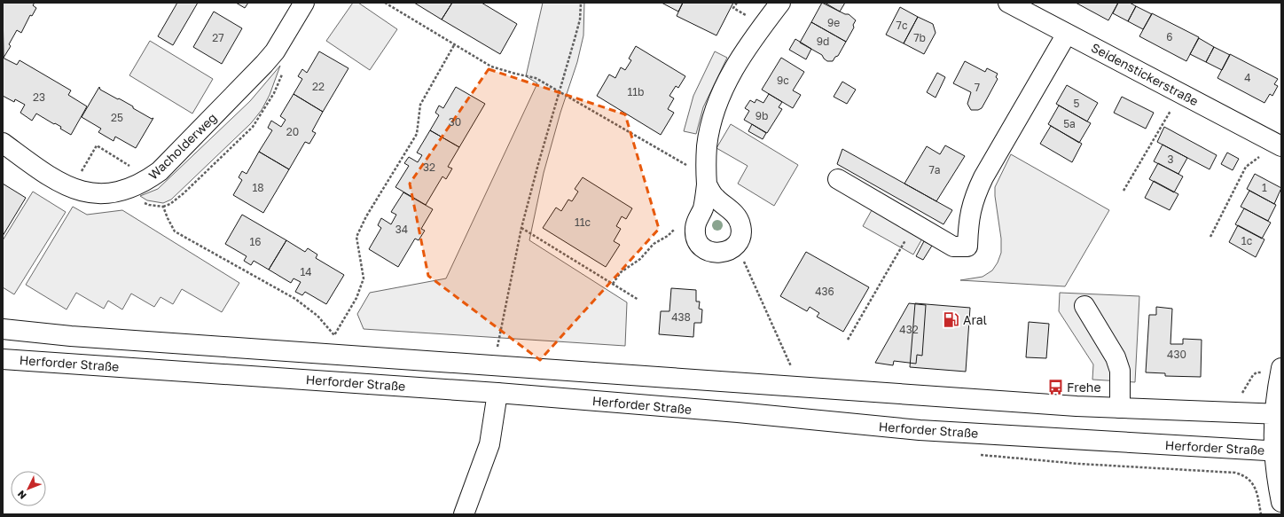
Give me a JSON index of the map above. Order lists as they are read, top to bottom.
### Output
{
  "streets": {
    "main road": ["Seidenstickerstraße", "Wacholderweg", "Herforder Straße"]
  },
  "places": {
    "fuel station": ["Aral"],
    "bus stop": ["Frehe"]
  },
  "house_numbers": [
    "9e",
    "7c",
    "6",
    "27",
    "7b",
    "9d",
    "4",
    "9c",
    "22",
    "7",
    "11b",
    "23",
    "5",
    "9b",
    "25",
    "30",
    "5a",
    "20",
    "3",
    "32",
    "7a",
    "18",
    "1",
    "11c",
    "34",
    "1c",
    "16",
    "14",
    "436",
    "438",
    "432",
    "430"
  ],
  "north": "bottom left"
}
